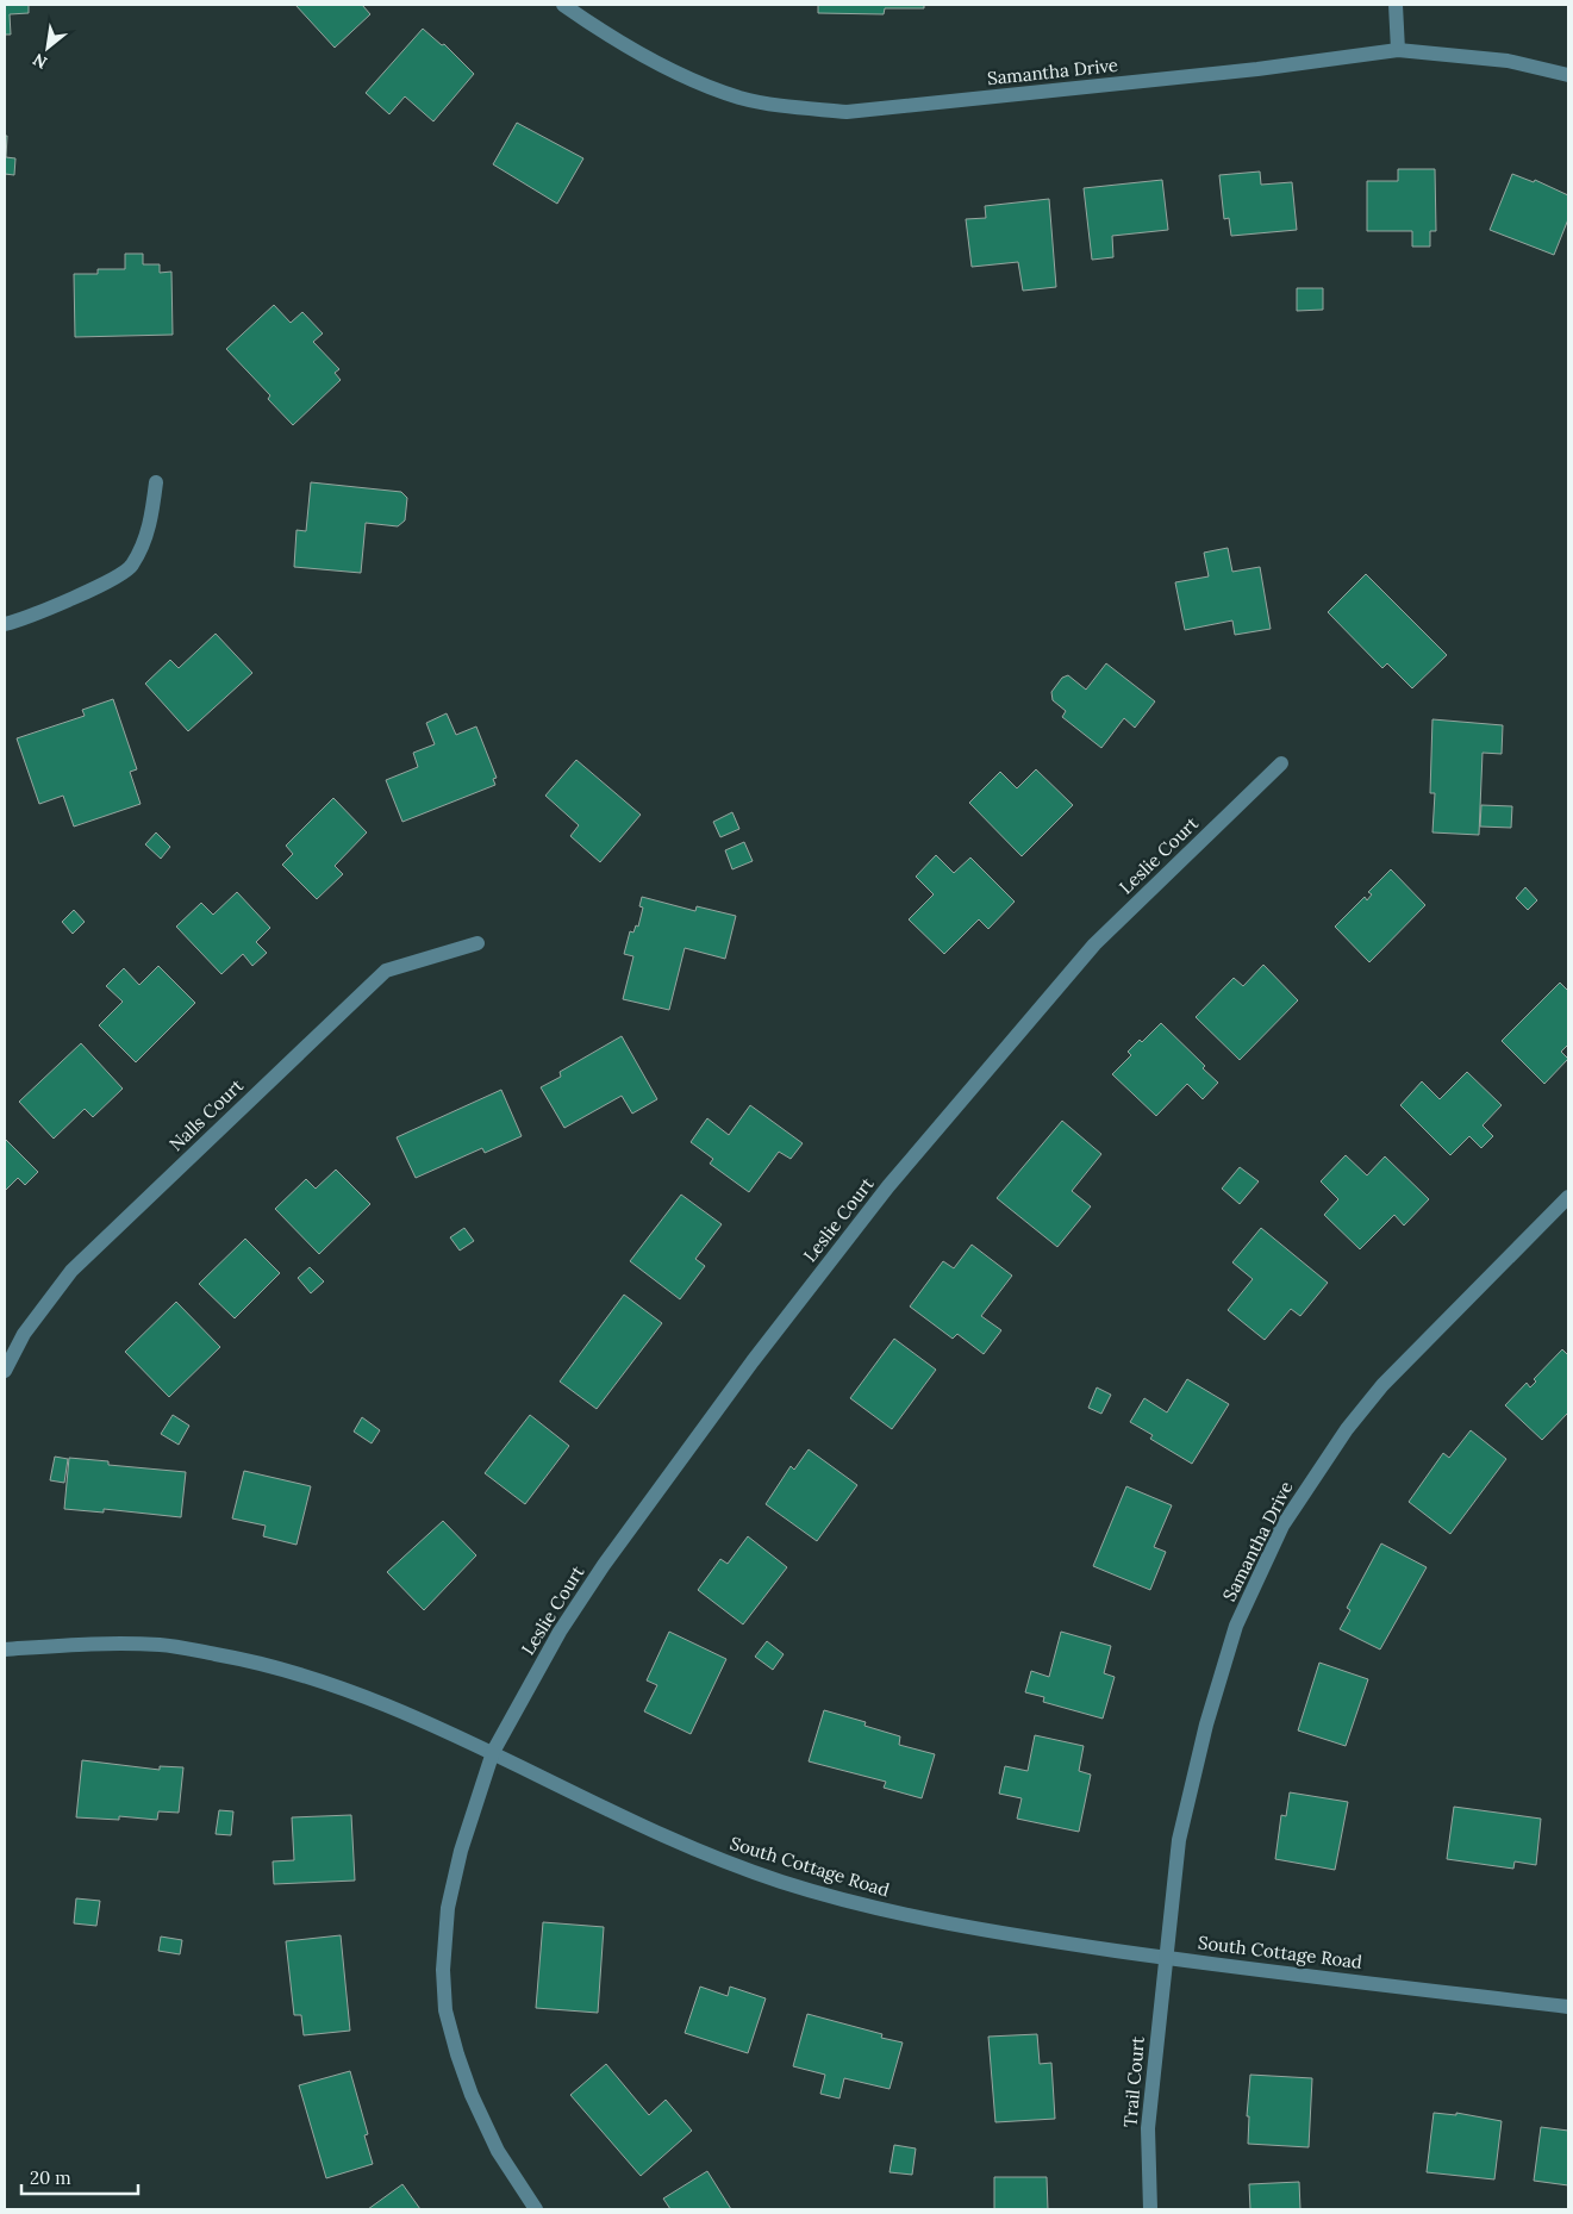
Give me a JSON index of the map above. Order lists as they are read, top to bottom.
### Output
{
  "streets": {
    "street": [
      "Samantha Drive",
      "Leslie Court",
      "Nalls Court",
      "South Cottage Road",
      "Trail Court"
    ]
  },
  "crossings": [
    ["Samantha Drive", "South Cottage Road"],
    ["Samantha Drive", "Trail Court"],
    ["Leslie Court", "South Cottage Road"],
    ["South Cottage Road", "Trail Court"]
  ],
  "scale_bar": "20 m",
  "north": "bottom left"
}
